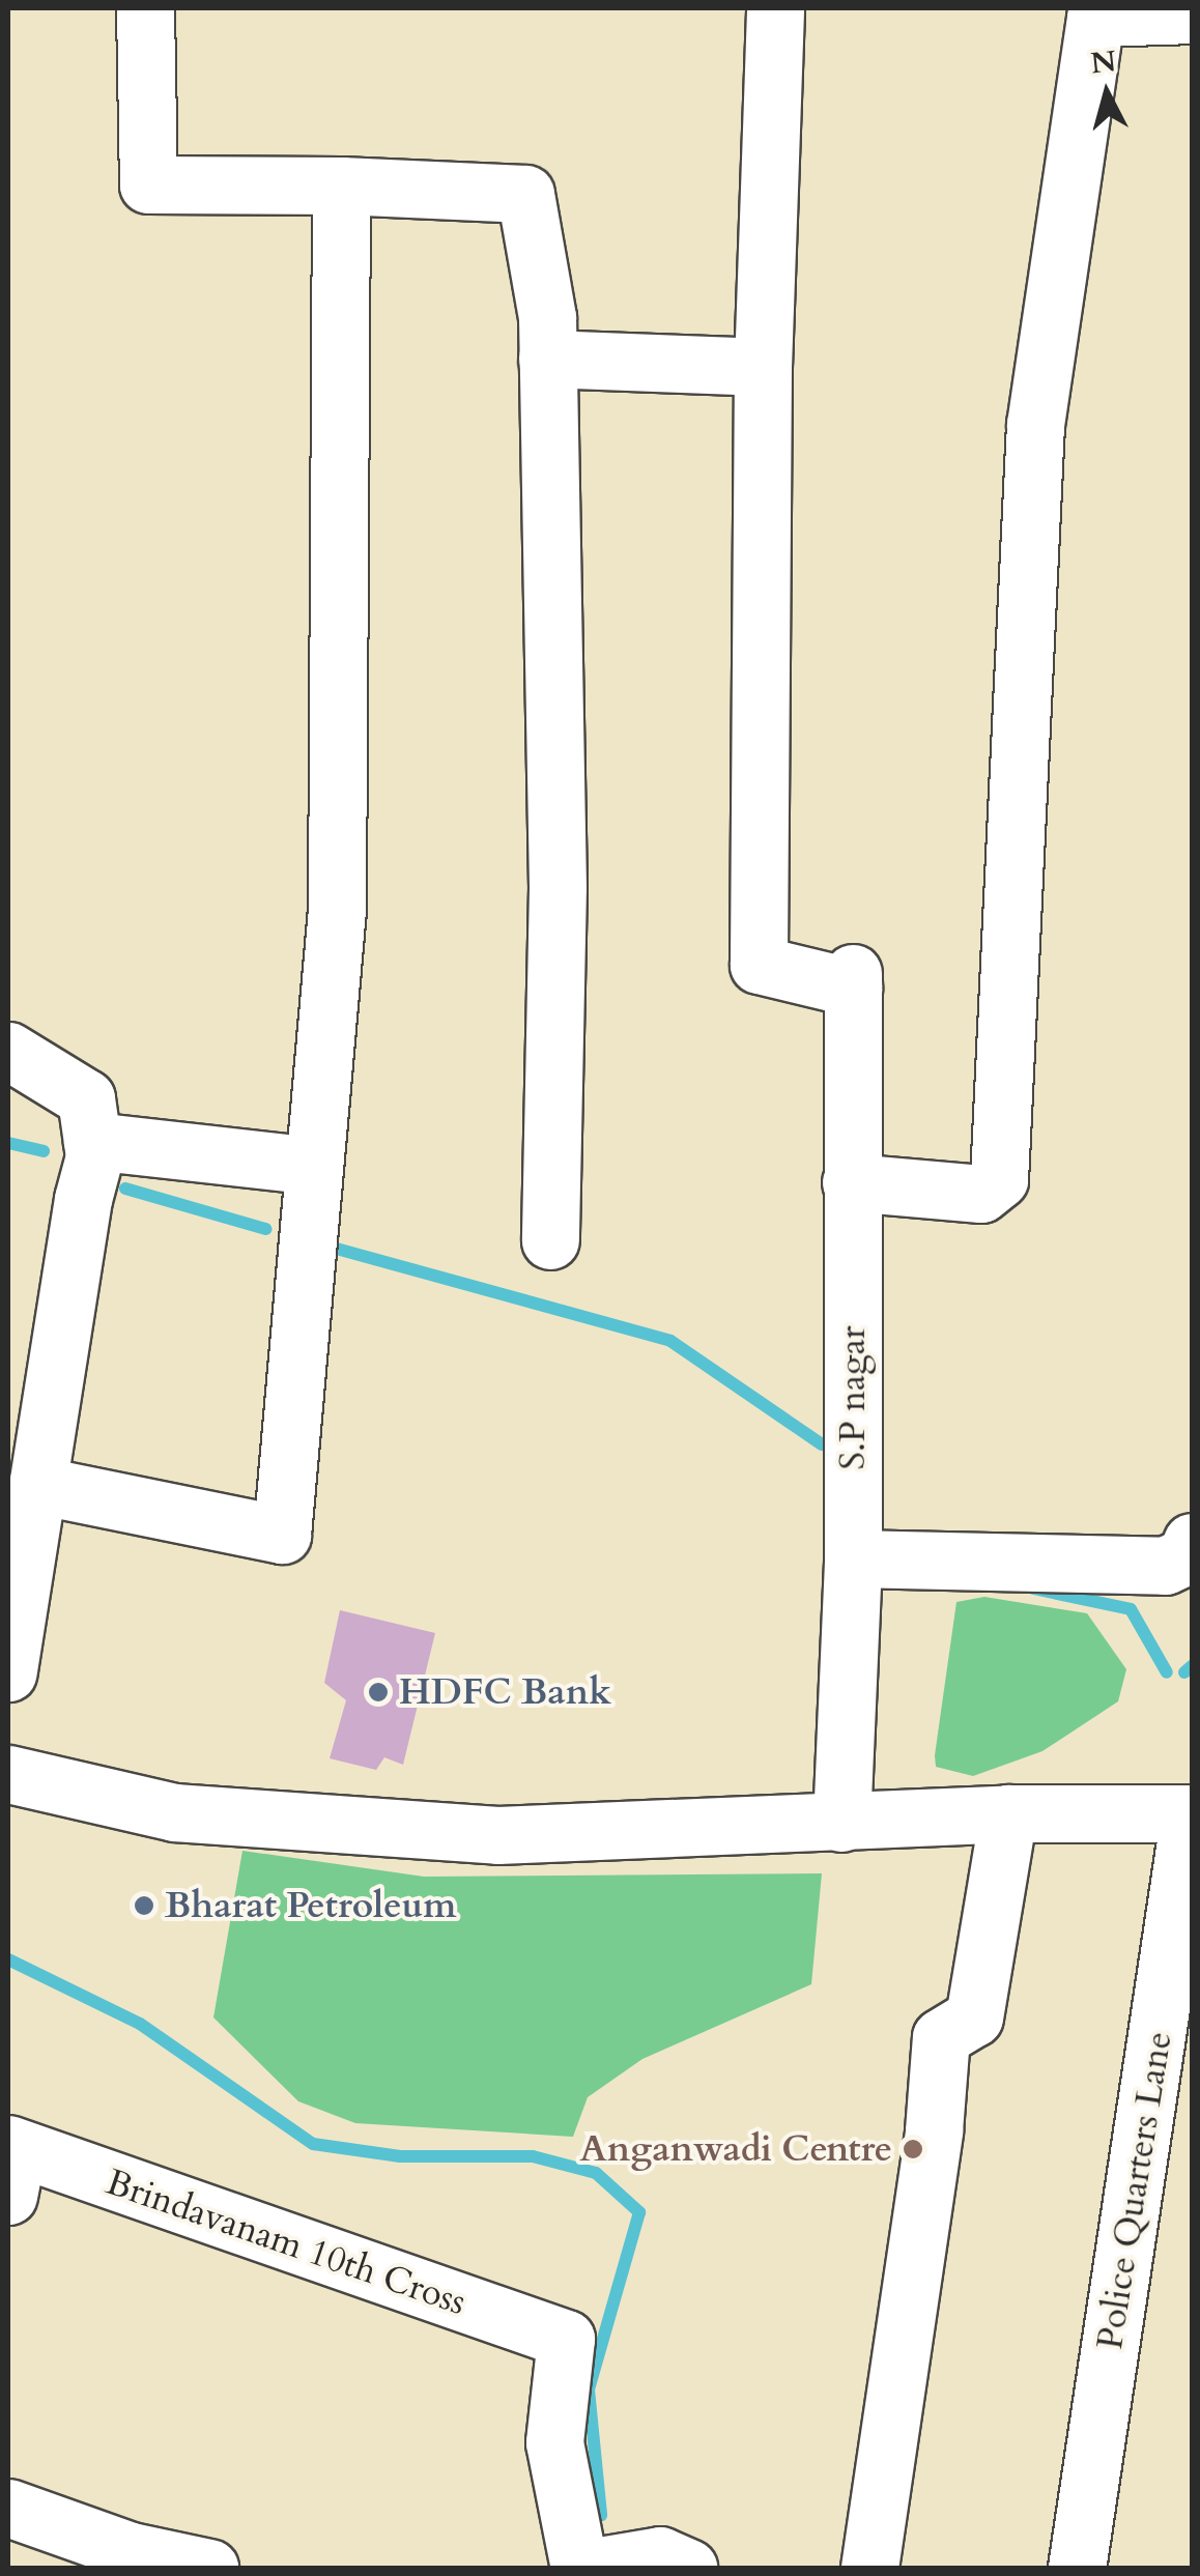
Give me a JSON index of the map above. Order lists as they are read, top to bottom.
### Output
{
  "streets": {
    "street": ["S.P nagar", "Police Quarters Lane", "Brindavanam 10th Cross"]
  },
  "places": ["HDFC Bank", "Bharat Petroleum", "Anganwadi Centre"],
  "north": "top"
}
